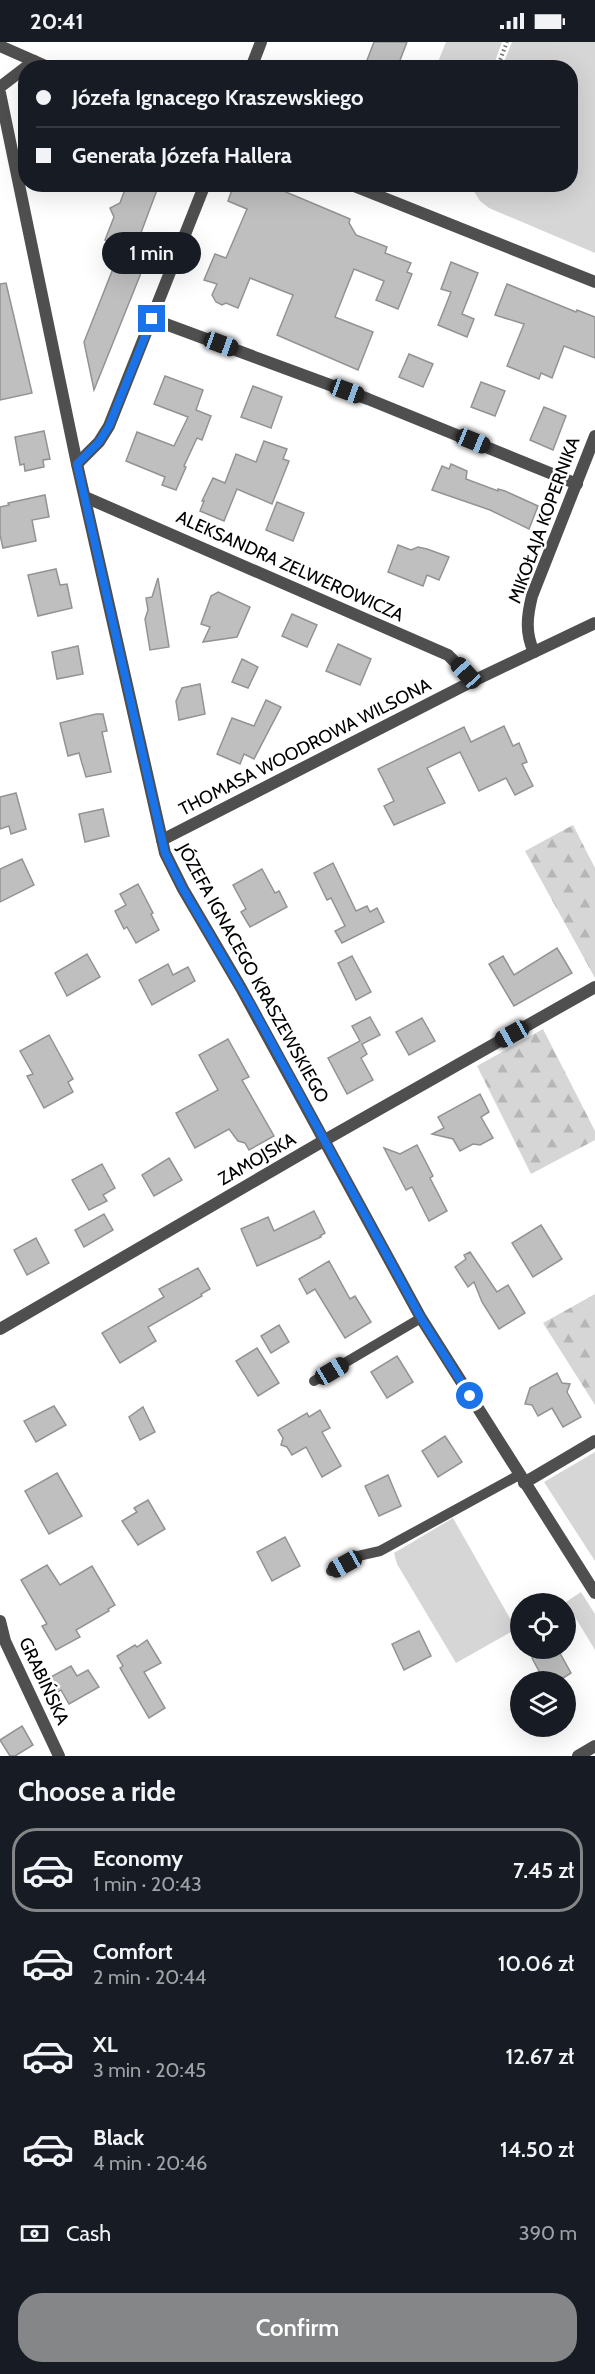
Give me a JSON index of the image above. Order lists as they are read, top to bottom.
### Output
{
  "streets": {
    "street": [
      "MIKOŁAJA KOPERNIKA",
      "ALEKSANDRA ZELWEROWICZA",
      "THOMASA WOODROWA WILSONA",
      "JÓZEFA IGNACEGO KRASZEWSKIEGO",
      "ZAMOJSKA",
      "GRABIŃSKA"
    ]
  },
  "crossings": [
    ["MIKOŁAJA KOPERNIKA", "THOMASA WOODROWA WILSONA"],
    ["ALEKSANDRA ZELWEROWICZA", "THOMASA WOODROWA WILSONA"],
    ["ALEKSANDRA ZELWEROWICZA", "JÓZEFA IGNACEGO KRASZEWSKIEGO"],
    ["THOMASA WOODROWA WILSONA", "JÓZEFA IGNACEGO KRASZEWSKIEGO"],
    ["JÓZEFA IGNACEGO KRASZEWSKIEGO", "ZAMOJSKA"]
  ],
  "page": {
    "status": "20:41",
    "banner": ["Józefa Ignacego Kraszewskiego", "Generała Józefa Hallera"],
    "bubble": "1 min",
    "heading": "Choose a ride",
    "list": [
      {
        "name": "Economy",
        "note": "1 min · 20:43",
        "value": "7.45 zł"
      },
      {
        "name": "Comfort",
        "note": "2 min · 20:44",
        "value": "10.06 zł"
      },
      {
        "name": "XL",
        "note": "3 min · 20:45",
        "value": "12.67 zł"
      },
      {
        "name": "Black",
        "note": "4 min · 20:46",
        "value": "14.50 zł"
      }
    ],
    "pay": ["Cash", "390 m"],
    "buttons": "Confirm"
  }
}
